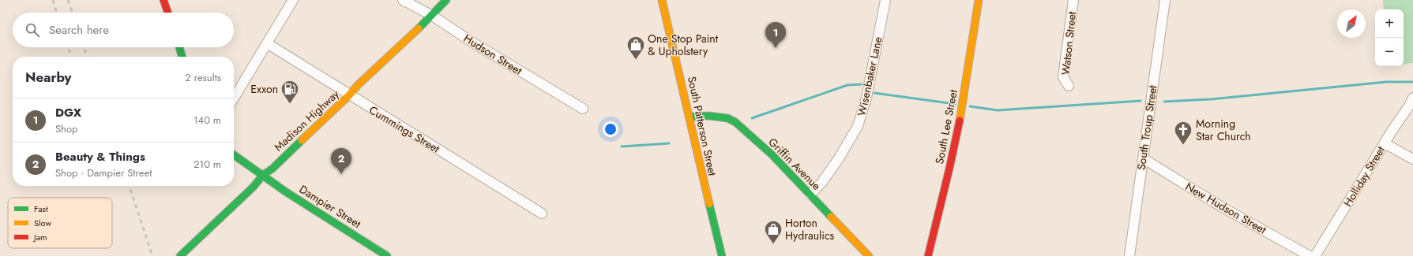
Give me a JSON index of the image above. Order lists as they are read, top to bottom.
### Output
{
  "streets": {
    "main road": [
      "Madison Highway",
      "South Patterson Street",
      "South Lee Street",
      "Griffin Avenue",
      "Dampier Street"
    ],
    "street": [
      "Watson Street",
      "Hudson Street",
      "Wisenbaker Lane",
      "South Troup Street",
      "Cummings Street",
      "Holliday Street",
      "New Hudson Street"
    ]
  },
  "crossings": [
    ["Hudson Street", "Madison Highway"],
    ["Wisenbaker Lane", "Griffin Avenue"],
    ["Madison Highway", "Cummings Street"],
    ["Madison Highway", "Dampier Street"],
    ["South Patterson Street", "Griffin Avenue"],
    ["South Troup Street", "New Hudson Street"]
  ],
  "places": {
    "shop": ["One Stop Paint & Upholstery", "Horton Hydraulics"],
    "fuel station": ["Exxon"],
    "church": ["Morning Star Church"]
  },
  "legend": ["Fast", "Slow", "Jam"],
  "north": "top right",
  "page": {
    "map_buttons": ["+", "−"],
    "search": "Search here",
    "pins": ["1", "2"],
    "heading": ["Nearby", "2 results"],
    "list": [
      {
        "mark": "1",
        "name": "DGX",
        "note": "Shop",
        "value": "140 m"
      },
      {
        "mark": "2",
        "name": "Beauty & Things",
        "note": "Shop · Dampier Street",
        "value": "210 m"
      }
    ]
  }
}
